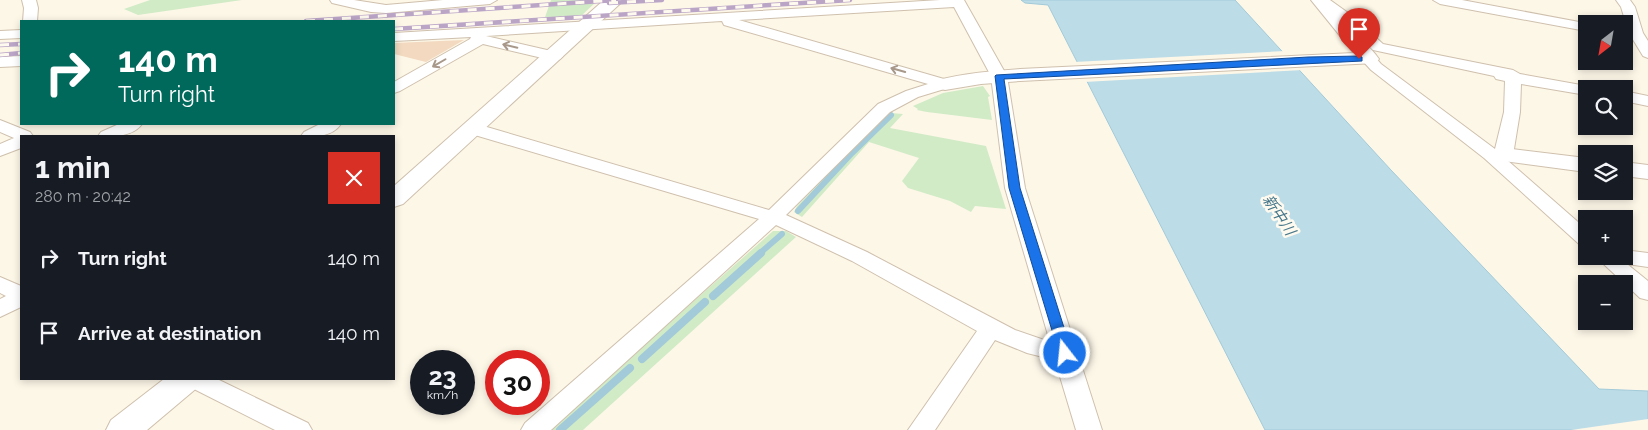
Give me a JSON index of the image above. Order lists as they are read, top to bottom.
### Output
{
  "water": ["新中川"],
  "north": "bottom left",
  "page": {
    "map_buttons": ["+", "−"],
    "turn": ["140 m", "Turn right"],
    "heading": ["1 min", "280 m · 20:42"],
    "list": [
      {
        "name": "Turn right",
        "value": "140 m"
      },
      {
        "name": "Arrive at destination",
        "value": "140 m"
      }
    ],
    "speed": "23 km/h",
    "limit": "30"
  }
}
